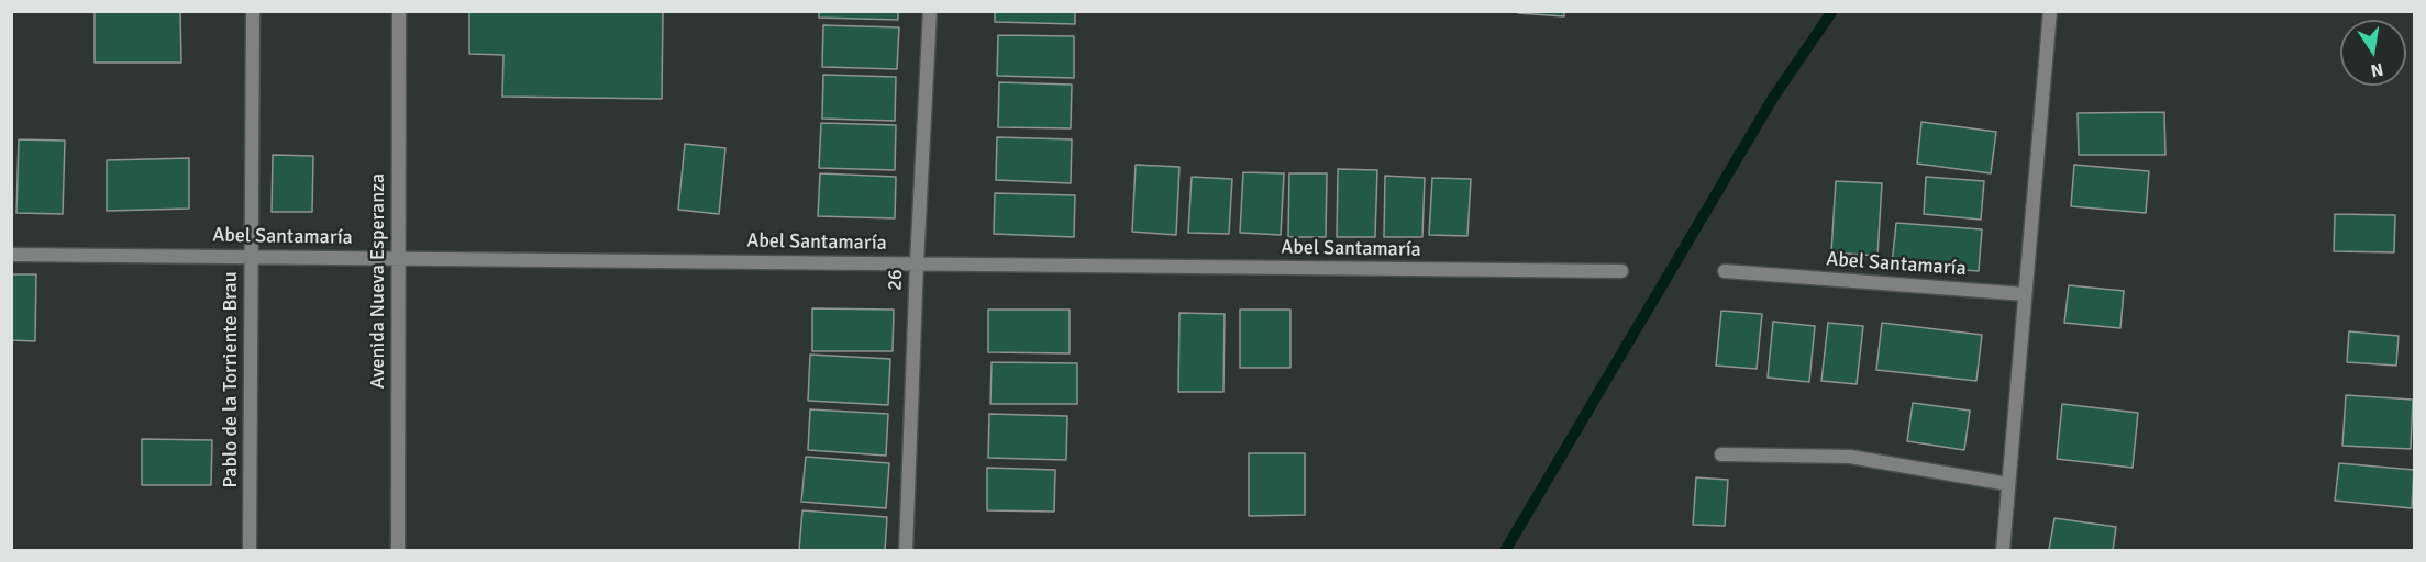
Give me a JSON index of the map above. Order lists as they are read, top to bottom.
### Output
{
  "streets": {
    "street": [
      "Abel Santamaría",
      "26",
      "Avenida Nueva Esperanza",
      "Pablo de la Torriente Brau"
    ]
  },
  "crossings": [
    ["Abel Santamaría", "26"],
    ["Abel Santamaría", "Avenida Nueva Esperanza"],
    ["Abel Santamaría", "Pablo de la Torriente Brau"]
  ],
  "north": "bottom"
}
